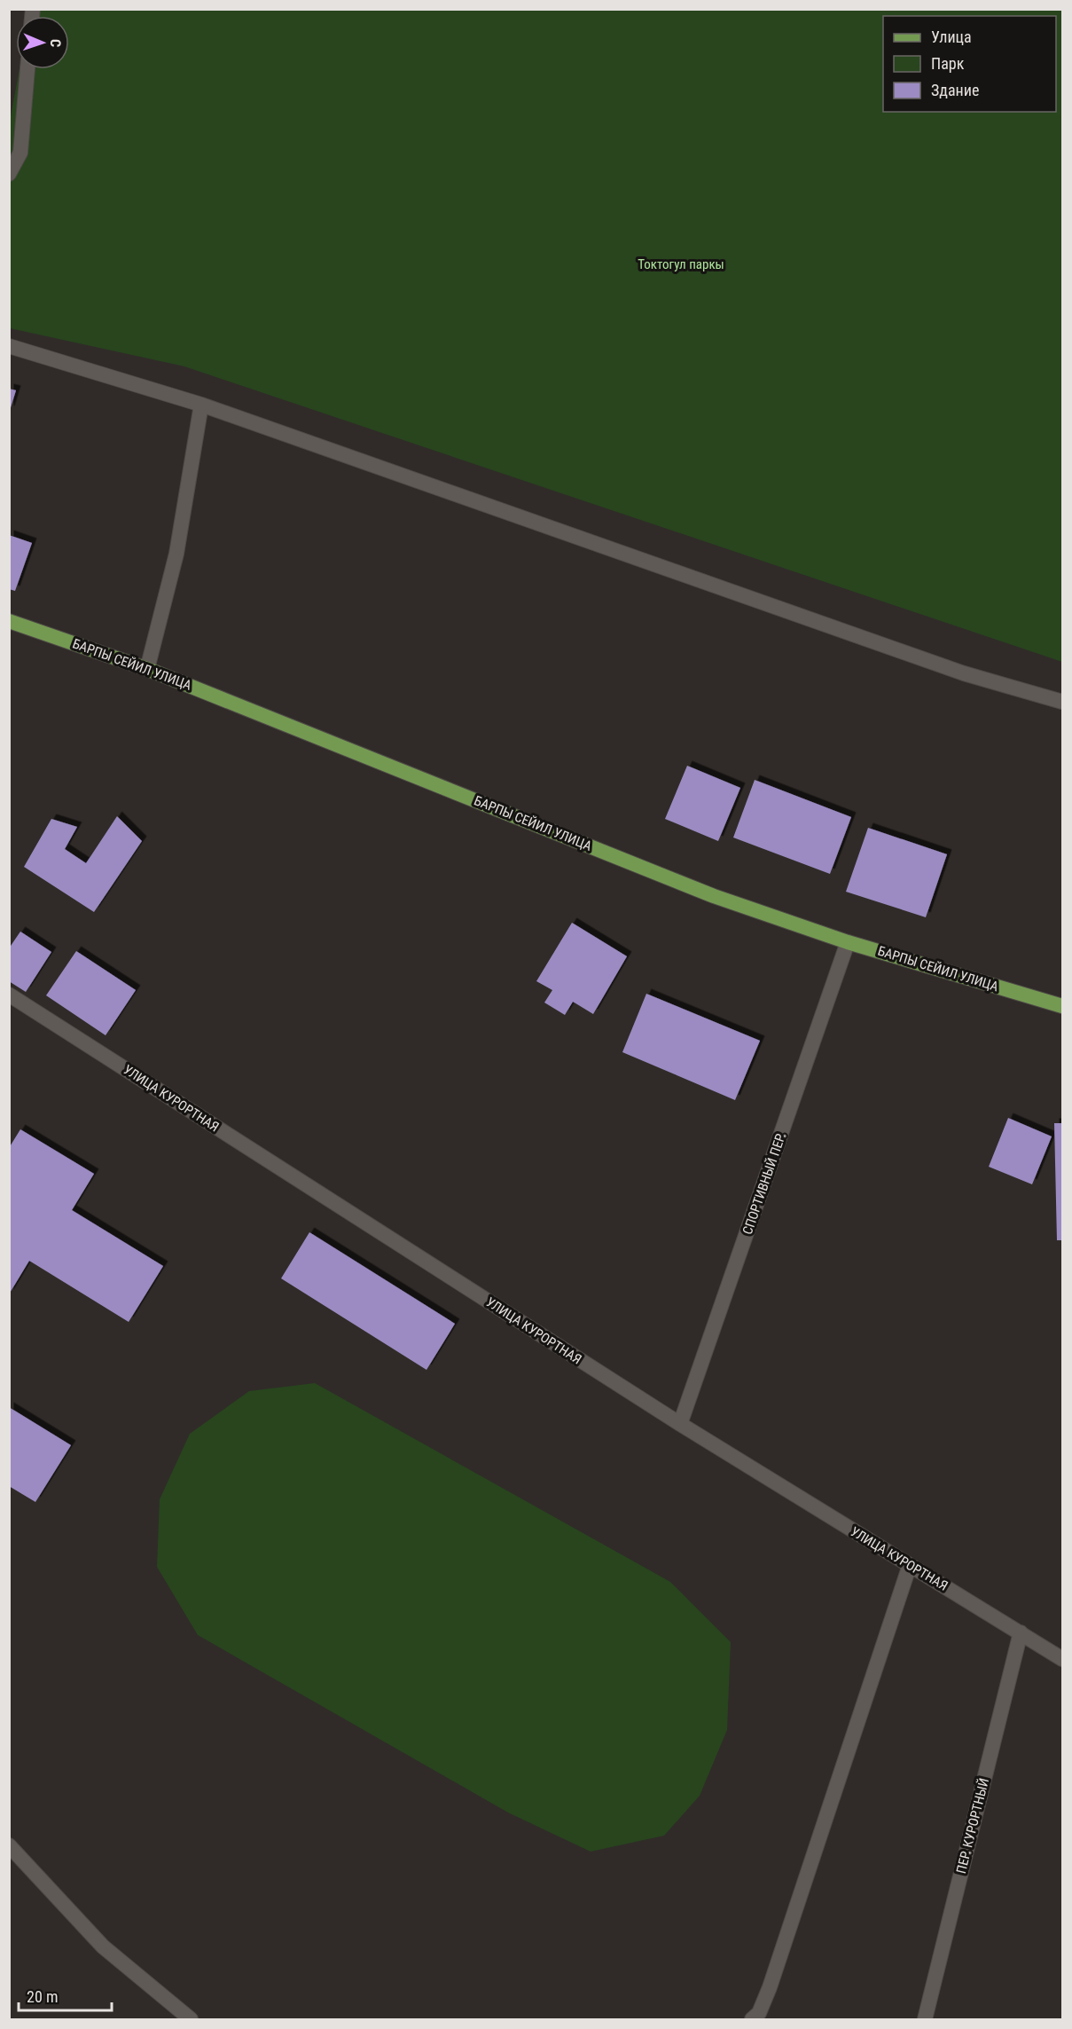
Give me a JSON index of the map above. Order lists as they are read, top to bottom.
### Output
{
  "streets": {
    "main road": ["БАРПЫ СЕЙИЛ УЛИЦА"],
    "street": ["УЛИЦА КУРОРТНАЯ", "СПОРТИВНЫЙ ПЕР.", "ПЕР. КУРОРТНЫЙ"]
  },
  "crossings": [
    ["БАРПЫ СЕЙИЛ УЛИЦА", "СПОРТИВНЫЙ ПЕР."],
    ["УЛИЦА КУРОРТНАЯ", "СПОРТИВНЫЙ ПЕР."],
    ["УЛИЦА КУРОРТНАЯ", "ПЕР. КУРОРТНЫЙ"]
  ],
  "parks": ["Токтогул паркы"],
  "legend": ["Улица", "Парк", "Здание"],
  "scale_bar": "20 m",
  "north": "right"
}
